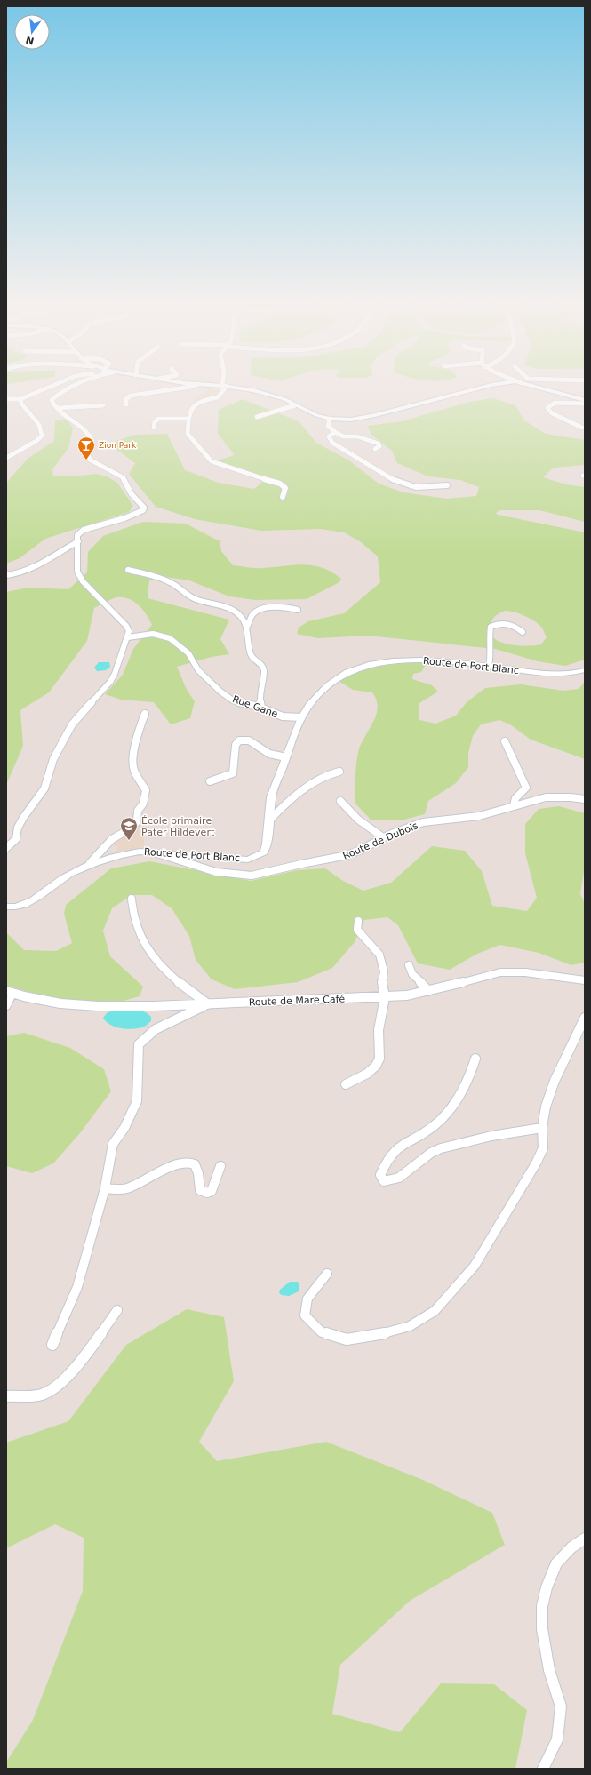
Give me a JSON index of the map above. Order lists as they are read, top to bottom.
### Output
{
  "streets": {
    "street": [
      "Route de Port Blanc",
      "Rue Gane",
      "Route de Dubois",
      "Route de Mare Café"
    ]
  },
  "crossings": [
    ["Route de Port Blanc", "Rue Gane"],
    ["Route de Port Blanc", "Route de Dubois"]
  ],
  "places": {
    "bar": ["Zion Park"],
    "school or university": ["École primaire Pater Hildevert"]
  },
  "north": "bottom"
}
